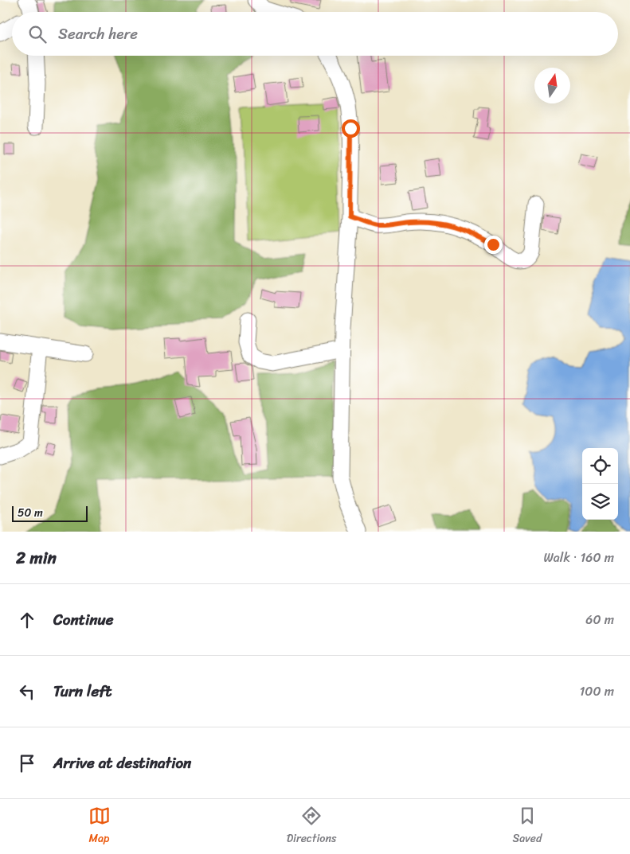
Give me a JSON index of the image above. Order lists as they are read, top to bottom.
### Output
{
  "scale_bar": "50 m",
  "north": "top",
  "page": {
    "search": "Search here",
    "scale": "50 m",
    "heading": ["2 min", "Walk · 160 m"],
    "list": [
      ["Continue", "60 m"],
      ["Turn left", "100 m"],
      "Arrive at destination"
    ],
    "nav": ["Map", "Directions", "Saved"]
  }
}
